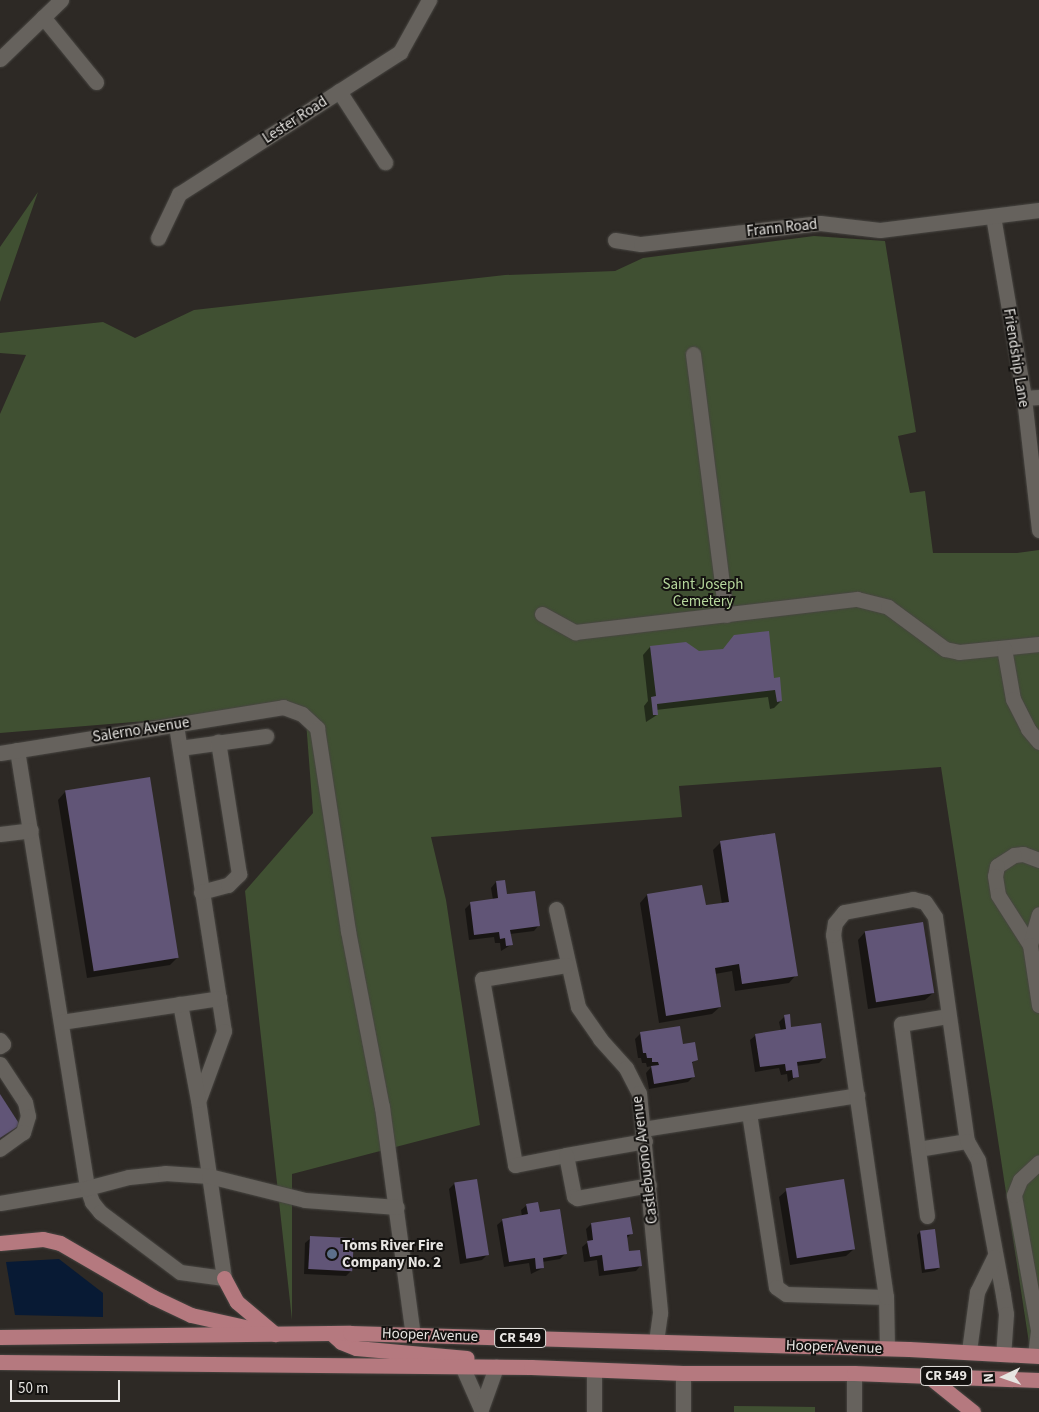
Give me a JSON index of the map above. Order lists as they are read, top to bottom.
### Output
{
  "streets": {
    "main road": ["Hooper Avenue", "CR 549"],
    "street": [
      "Lester Road",
      "Frann Road",
      "Friendship Lane",
      "Salerno Avenue",
      "Castlebuono Avenue"
    ]
  },
  "crossings": [
    ["Frann Road", "Friendship Lane"],
    ["Castlebuono Avenue", "Hooper Avenue"]
  ],
  "parks": ["Saint Joseph Cemetery"],
  "places": ["Toms River Fire Company No. 2"],
  "scale_bar": "50 m",
  "north": "left"
}
